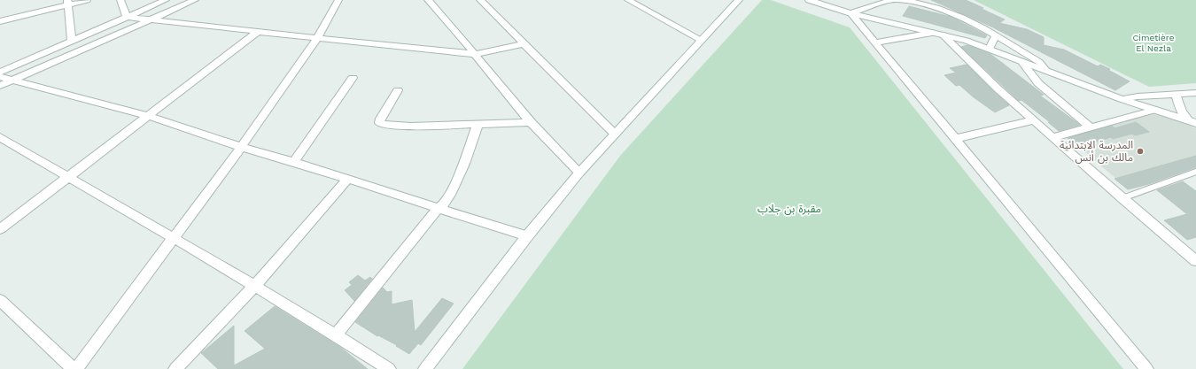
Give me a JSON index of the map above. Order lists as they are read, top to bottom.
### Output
{
  "parks": ["Cimetière El Nezla", "مقبرة بن جلاب"],
  "places": ["المدرسة الابتدائية مالك بن أنس"]
}
